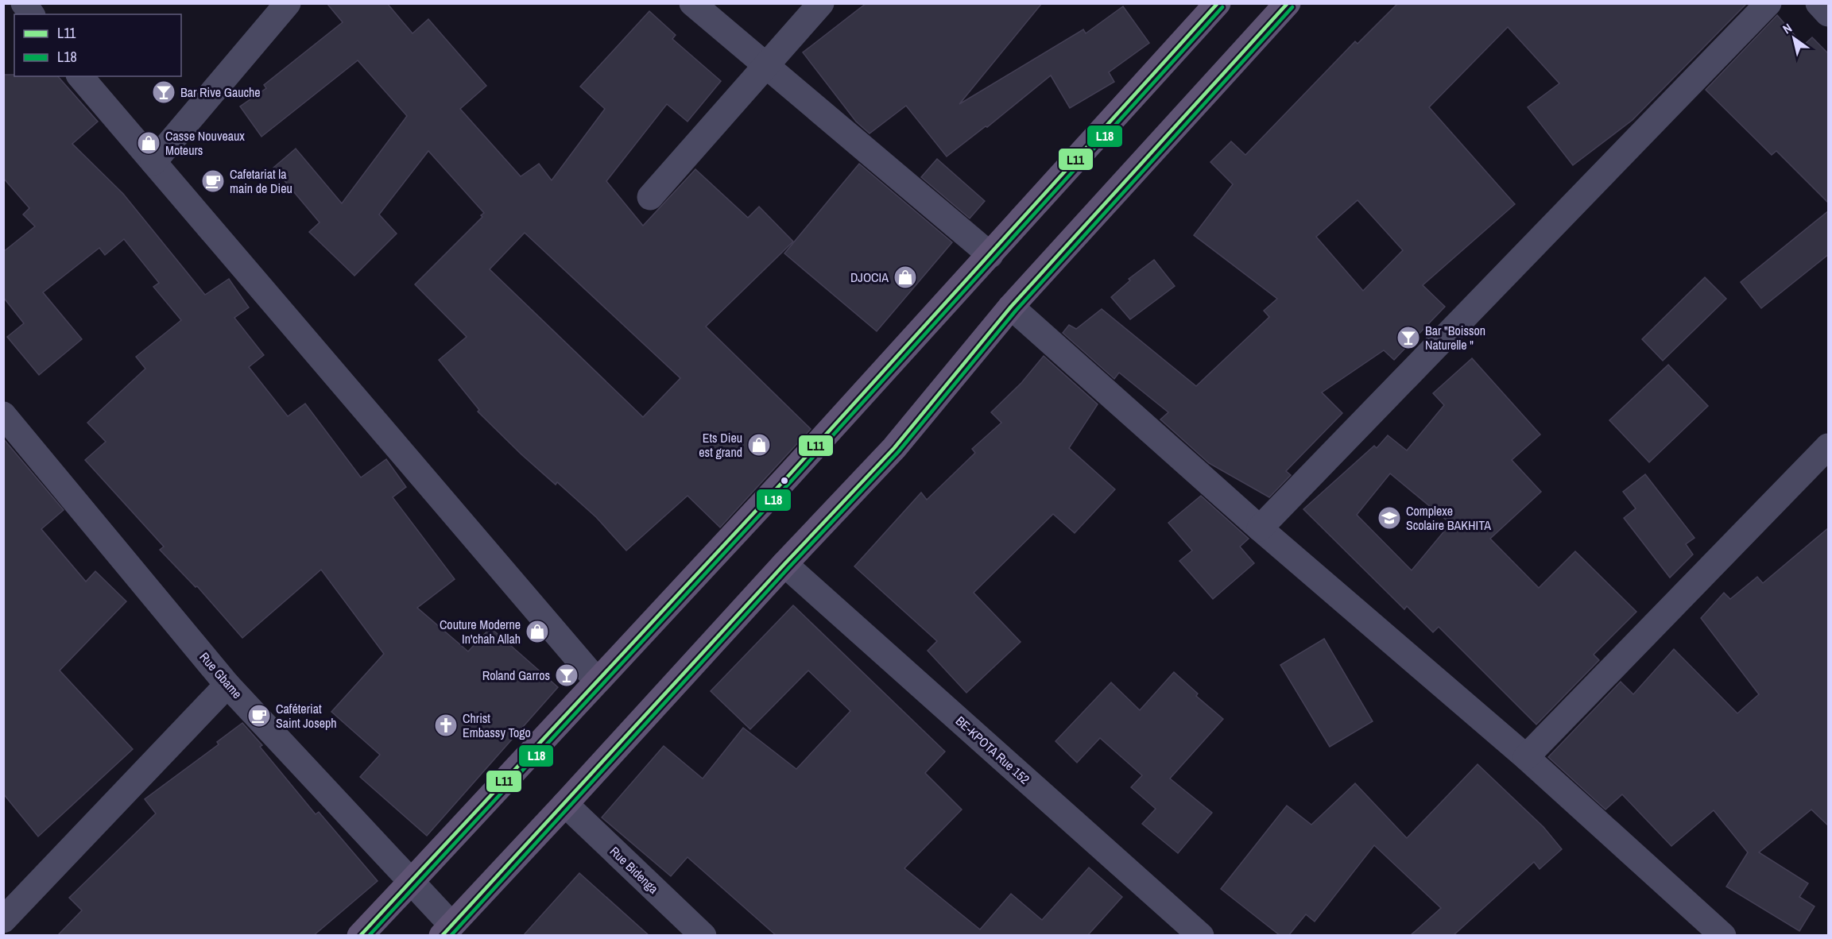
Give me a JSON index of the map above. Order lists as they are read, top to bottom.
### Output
{
  "streets": {
    "street": ["Rue Gbame", "BE-KPOTA Rue 152", "Rue Bidenga"]
  },
  "places": {
    "bar": ["Bar Rive Gauche", "Bar \"Boisson Naturelle \"", "Roland Garros"],
    "shop": [
      "Casse Nouveaux Moteurs",
      "DJOCIA",
      "Ets Dieu est grand",
      "Couture Moderne In'chah Allah"
    ],
    "cafe": ["Cafetariat la main de Dieu", "Caféteriat Saint Joseph"],
    "school or university": ["Complexe Scolaire BAKHITA"],
    "church": ["Christ Embassy Togo"]
  },
  "lines": ["transit line L11", "transit line L18"],
  "legend": ["L11", "L18"],
  "north": "top left"
}
